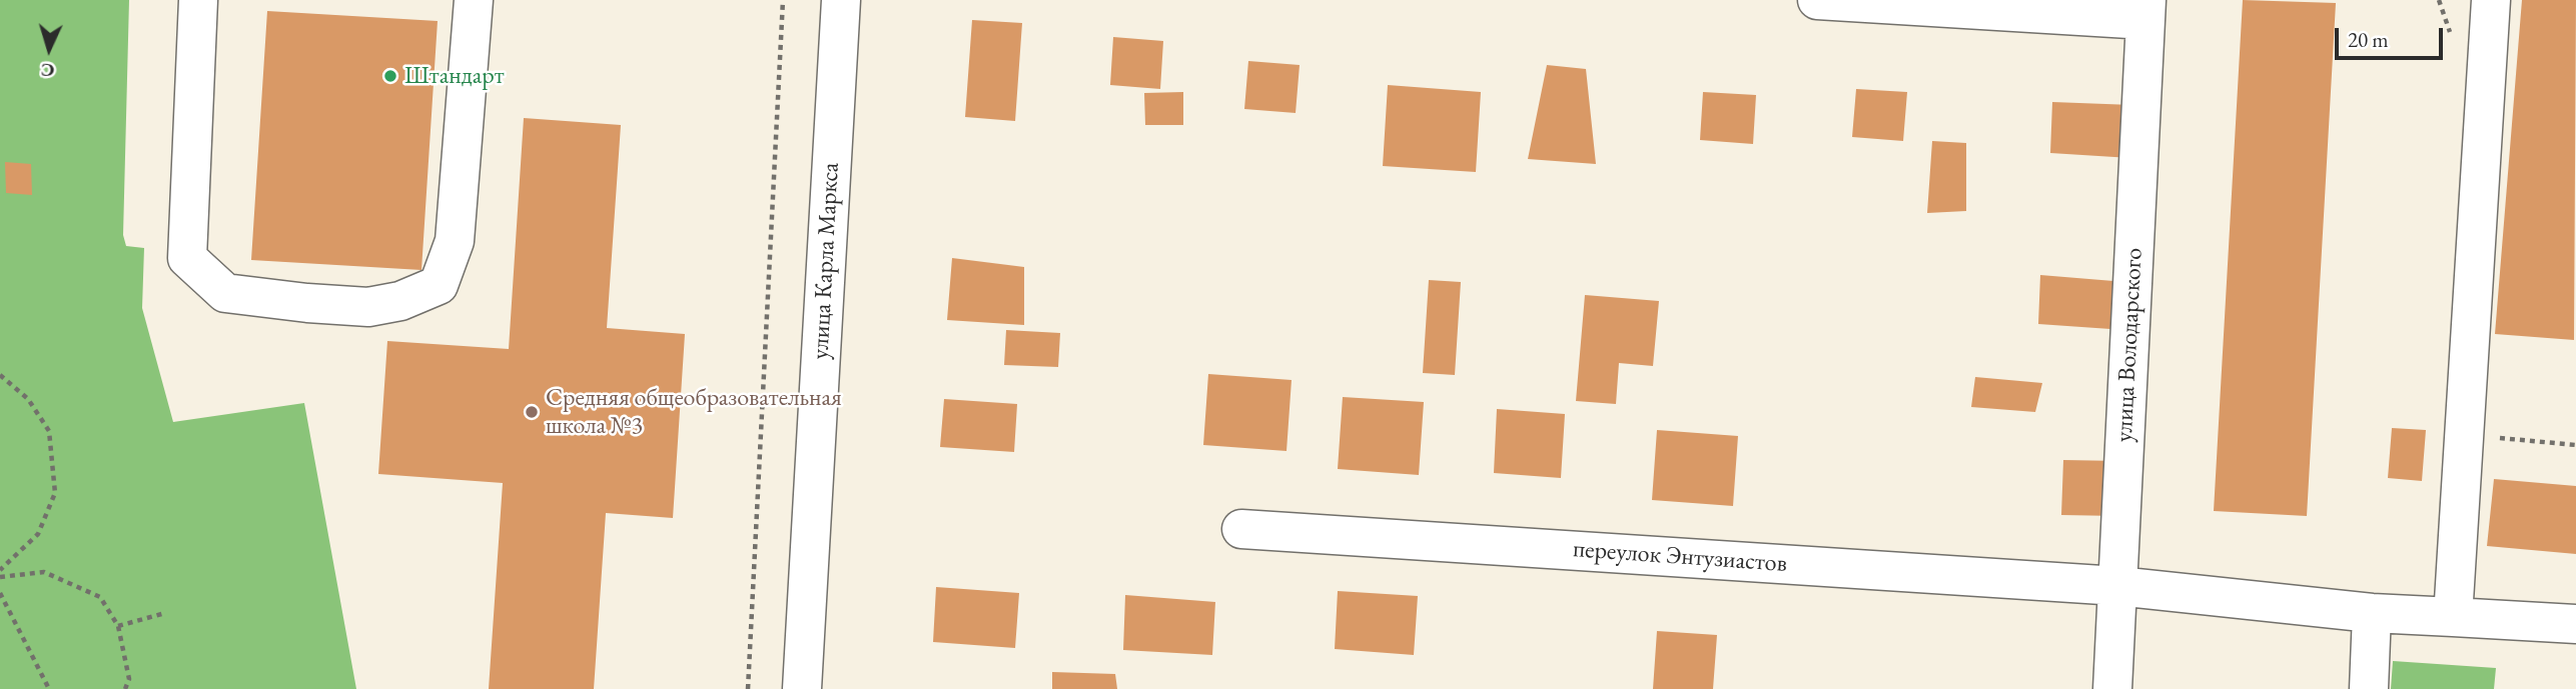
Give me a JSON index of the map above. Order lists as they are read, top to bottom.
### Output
{
  "streets": {
    "street": ["улица Карла Маркса", "улица Володарского", "переулок Энтузиастов"]
  },
  "crossings": [
    ["улица Володарского", "переулок Энтузиастов"]
  ],
  "places": ["Штандарт", "Средняя общеобразовательная школа №3"],
  "scale_bar": "20 m",
  "north": "bottom"
}
